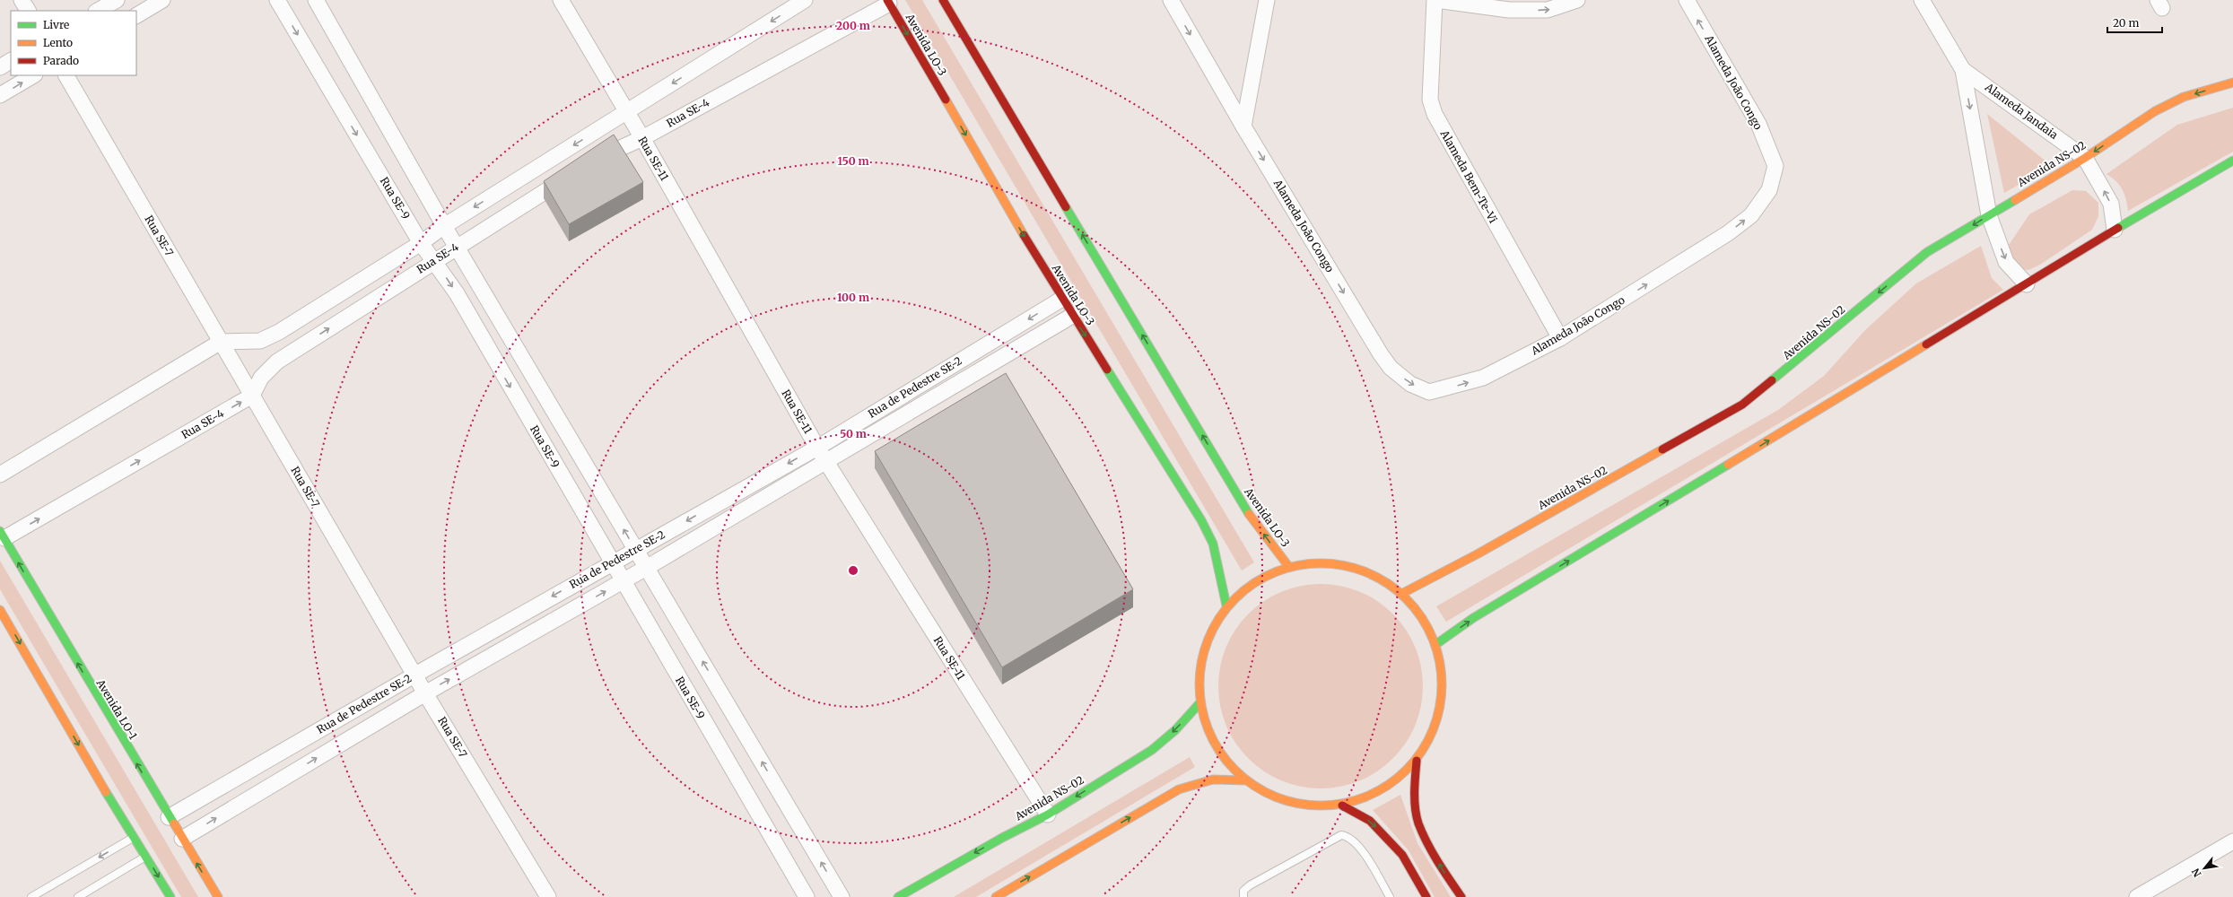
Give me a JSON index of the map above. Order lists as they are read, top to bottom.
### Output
{
  "streets": {
    "street": [
      "Avenida LO-3",
      "Alameda João Congo",
      "Alameda Jandaia",
      "Rua SE-4",
      "Rua SE-11",
      "Avenida NS-02",
      "Alameda Bem-Te-Vi",
      "Rua SE-9",
      "Rua SE-7",
      "Rua de Pedestre SE-2",
      "Avenida LO-1"
    ]
  },
  "crossings": [
    ["Avenida LO-3", "Rua SE-4"],
    ["Avenida LO-3", "Rua de Pedestre SE-2"],
    ["Alameda João Congo", "Alameda Bem-Te-Vi"],
    ["Alameda Jandaia", "Avenida NS-02"],
    ["Rua SE-4", "Rua SE-11"],
    ["Rua SE-4", "Rua SE-9"],
    ["Rua SE-4", "Rua SE-7"],
    ["Rua SE-4", "Avenida LO-1"],
    ["Rua SE-11", "Avenida NS-02"],
    ["Rua SE-11", "Rua de Pedestre SE-2"],
    ["Rua SE-9", "Rua de Pedestre SE-2"],
    ["Rua SE-7", "Rua de Pedestre SE-2"],
    ["Rua de Pedestre SE-2", "Avenida LO-1"]
  ],
  "legend": ["Livre", "Lento", "Parado"],
  "scale_bar": "20 m",
  "north": "bottom left",
  "rings": [
    "200 m",
    "150 m",
    "100 m",
    "50 m"
  ]
}
